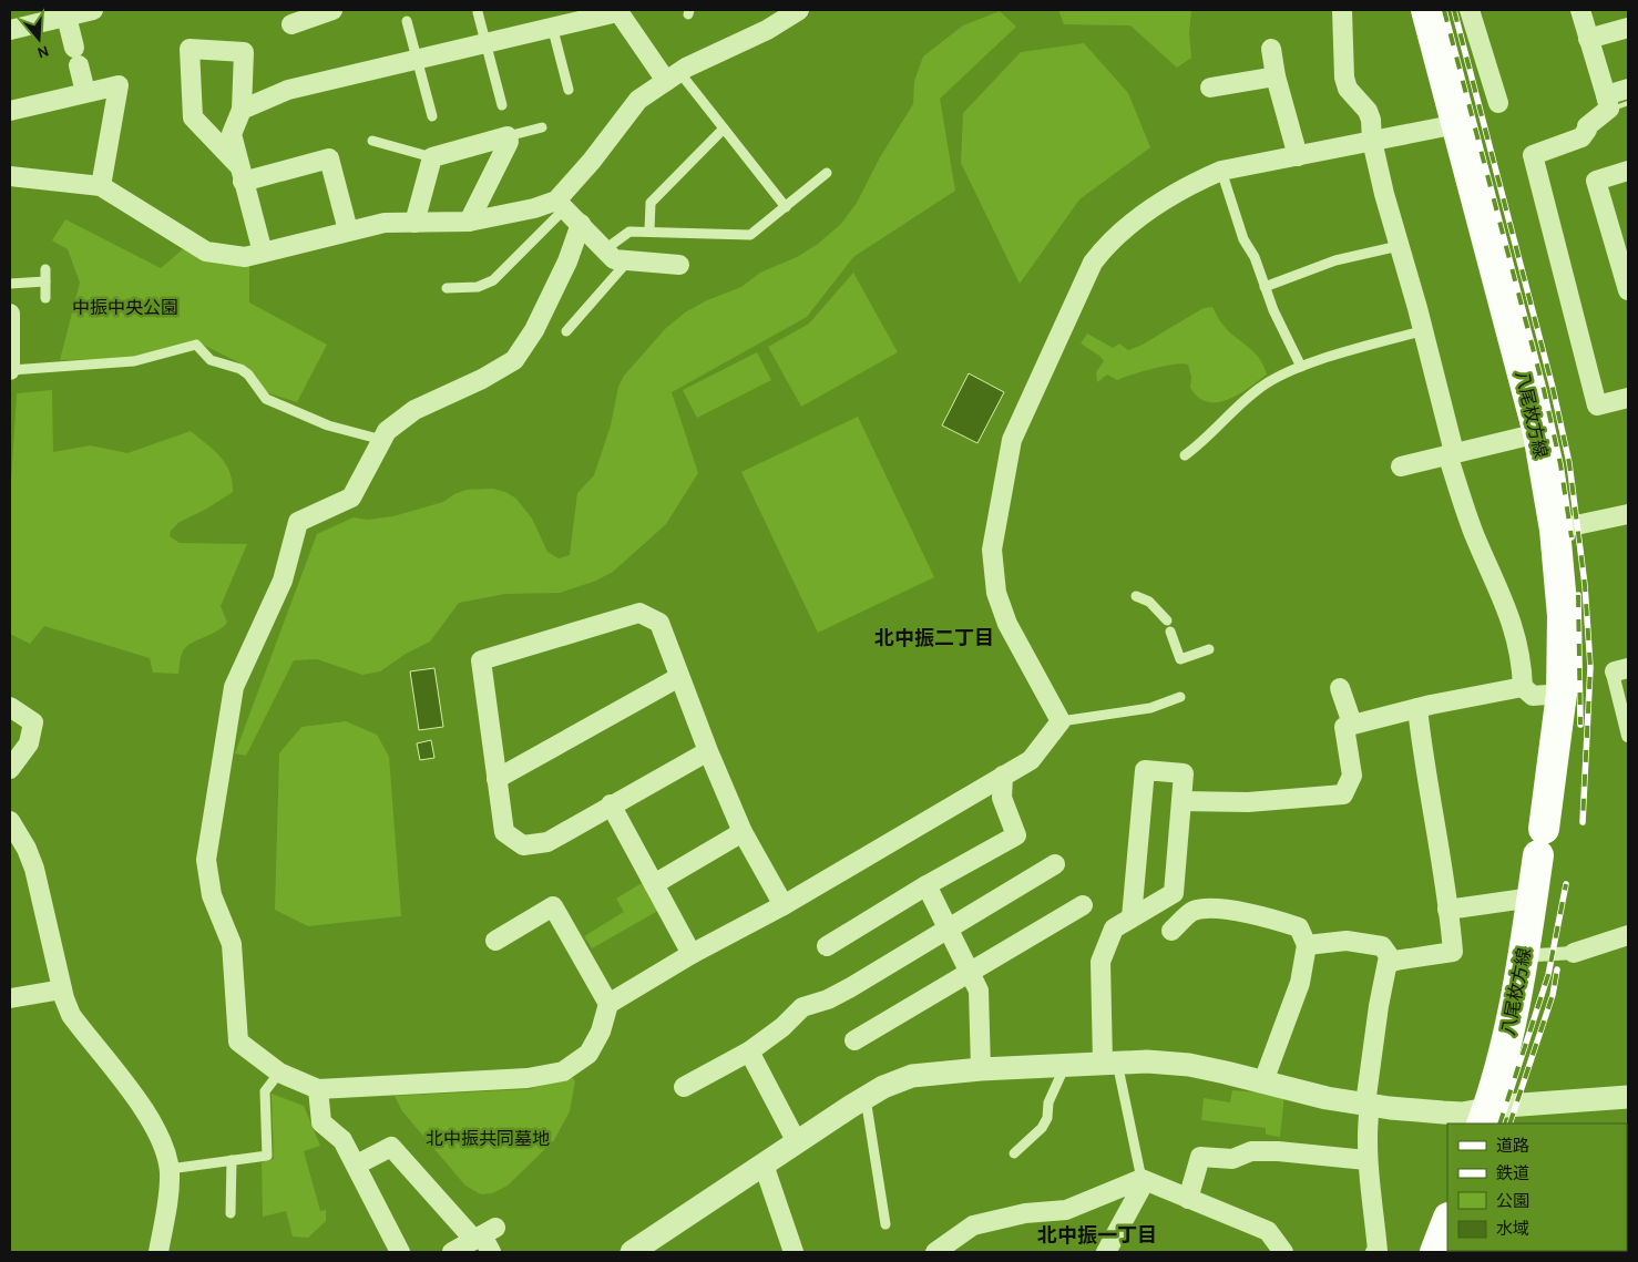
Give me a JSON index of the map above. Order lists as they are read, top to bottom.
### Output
{
  "streets": {
    "main road": ["八尾枚方線"]
  },
  "districts": ["北中振二丁目", "北中振一丁目"],
  "parks": ["中振中央公園", "北中振共同墓地"],
  "legend": [
    "道路",
    "鉄道",
    "公園",
    "水域"
  ],
  "north": "bottom"
}
